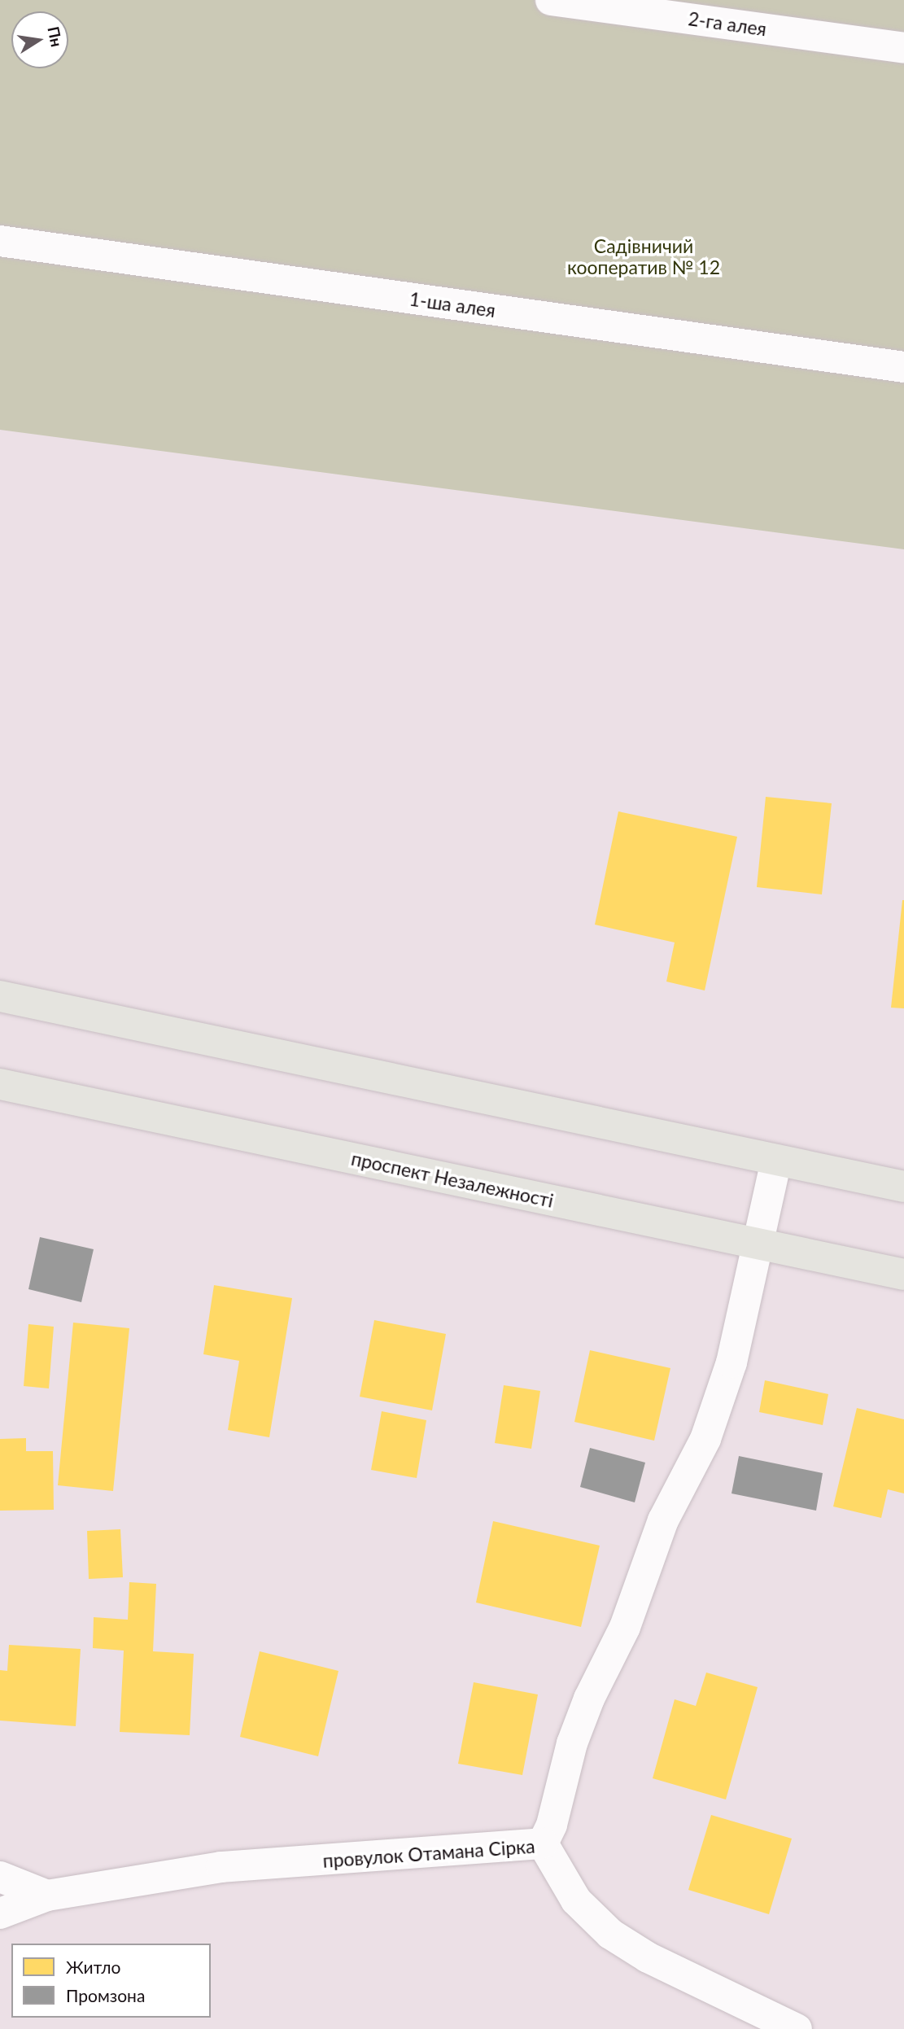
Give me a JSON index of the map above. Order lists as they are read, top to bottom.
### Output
{
  "streets": {
    "main road": ["проспект Незалежності"],
    "street": ["2-га алея", "1-ша алея", "провулок Отамана Сірка"]
  },
  "parks": ["Садівничий кооператив № 12"],
  "legend": ["Житло", "Промзона"],
  "north": "right"
}
